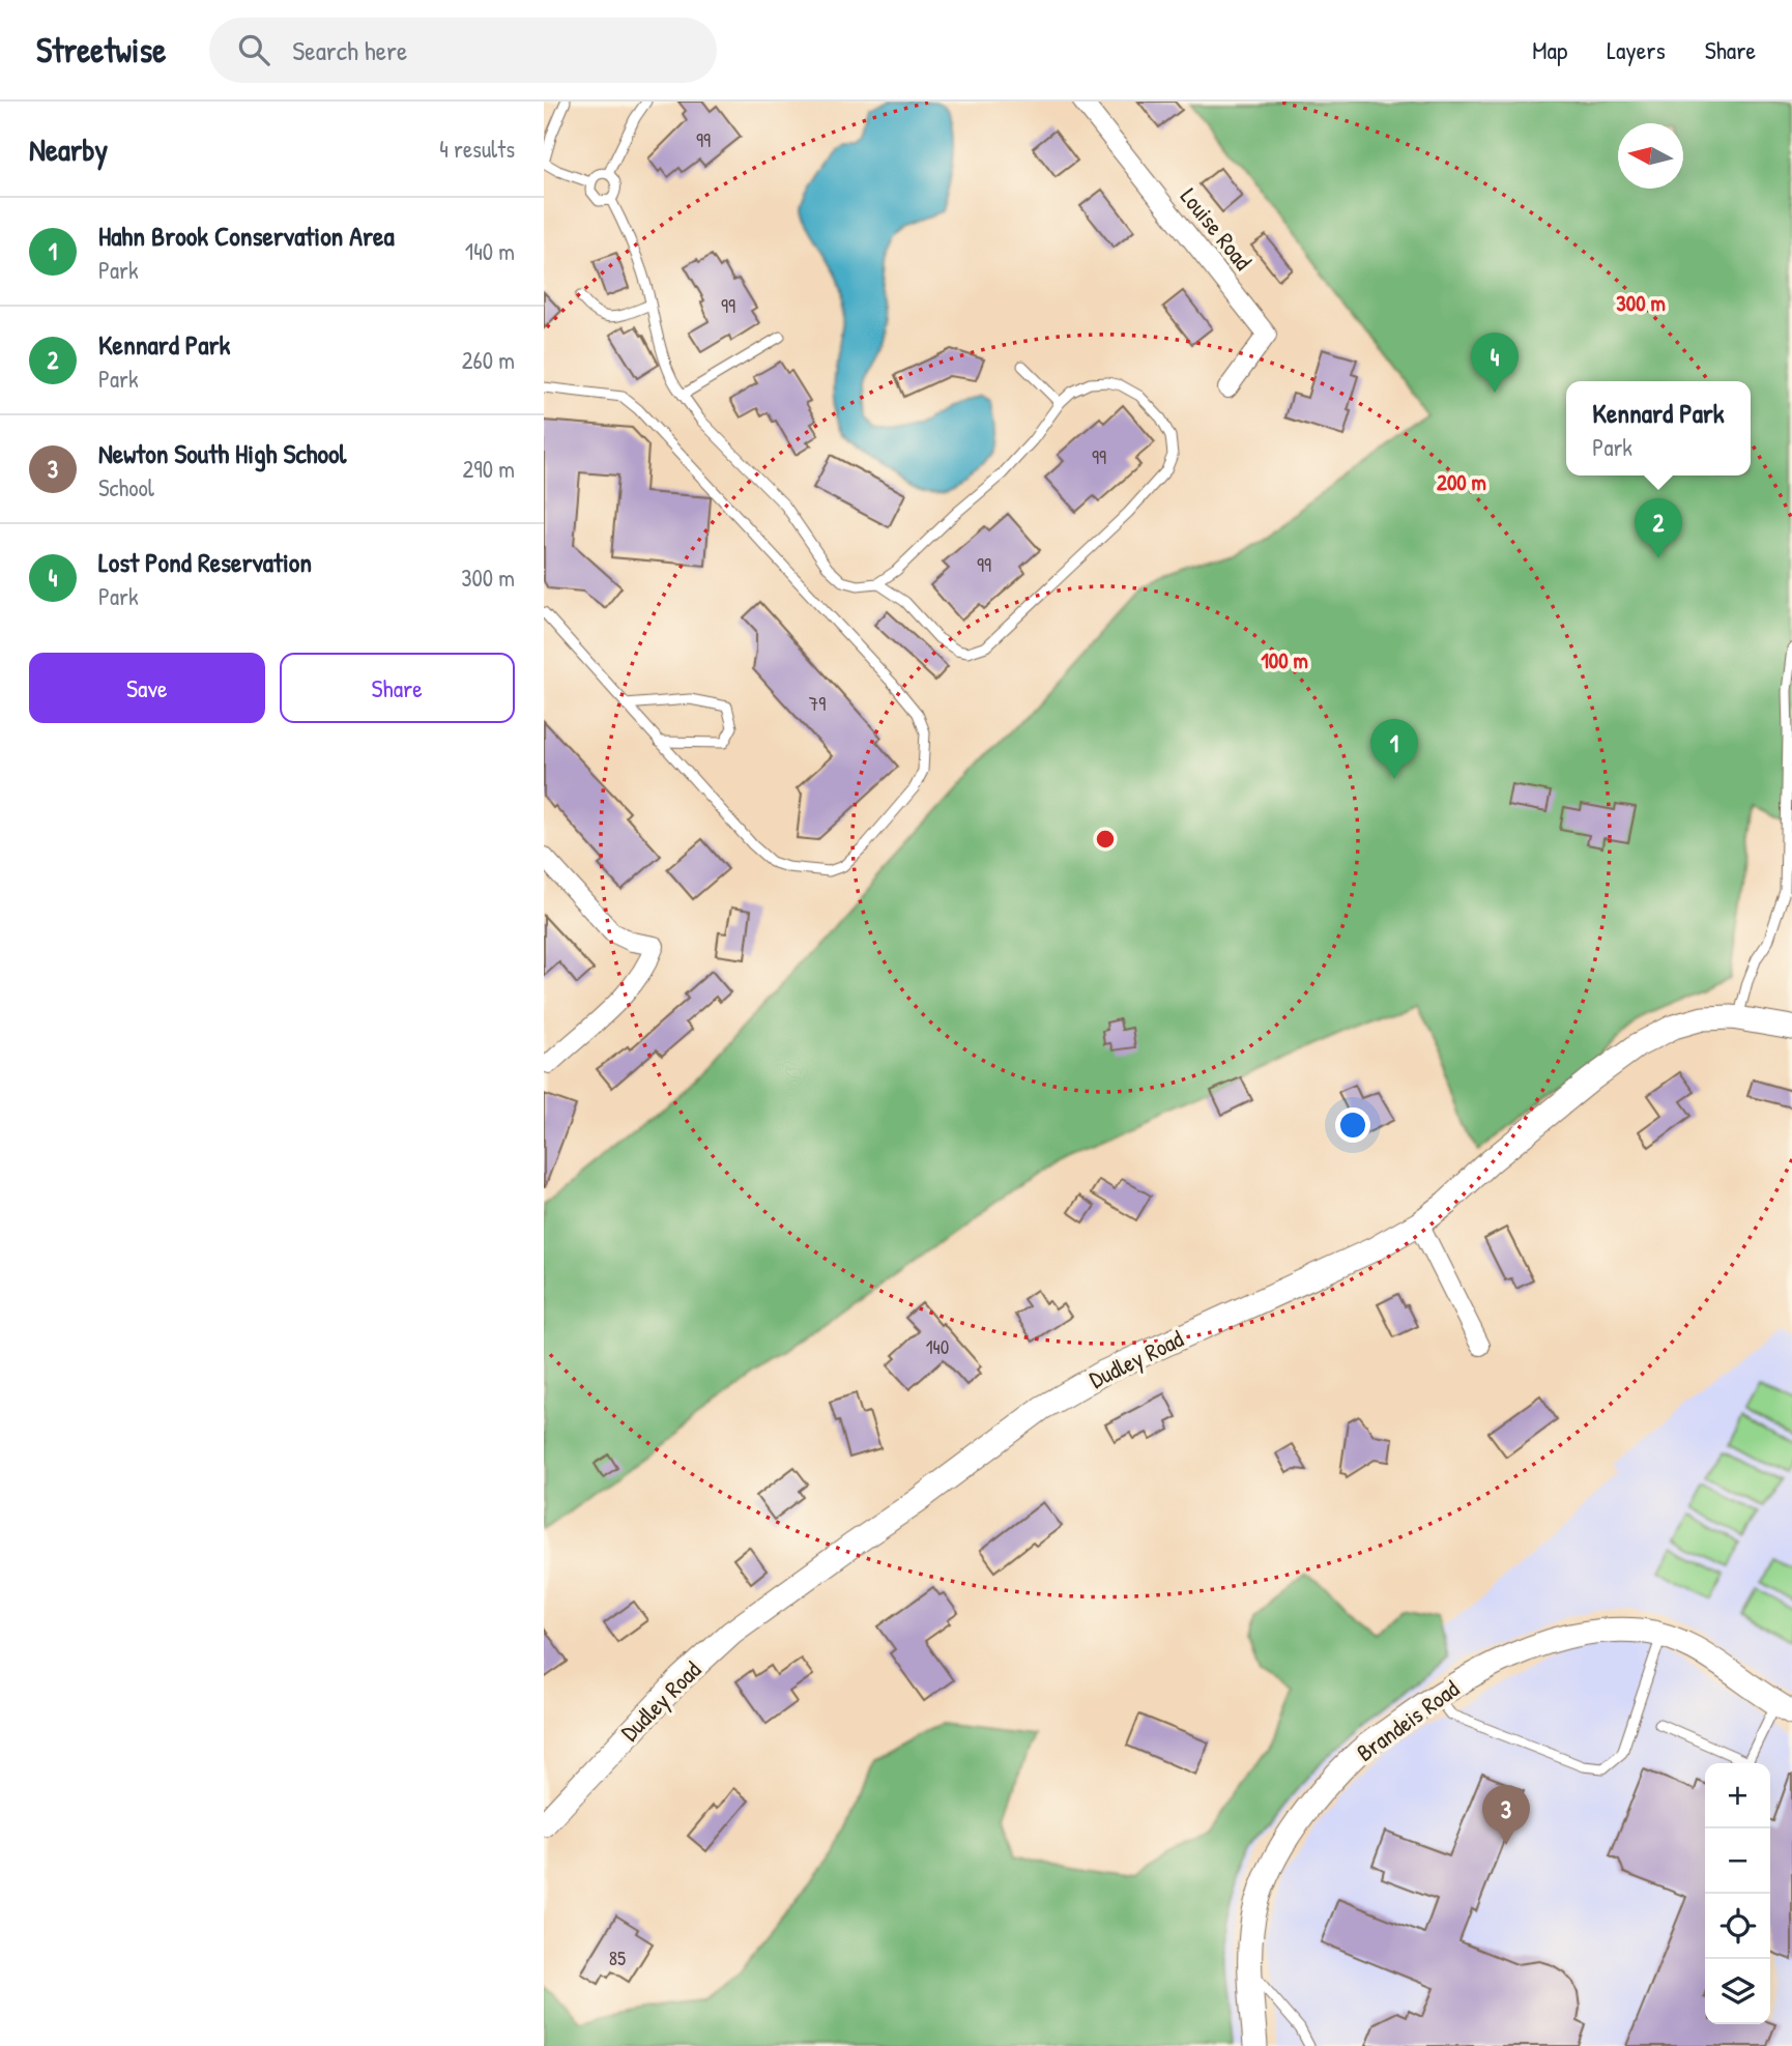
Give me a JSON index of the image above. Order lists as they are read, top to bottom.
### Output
{
  "streets": {
    "street": ["Louise Road", "Dudley Road", "Brandeis Road"]
  },
  "house_numbers": [
    "99",
    "99",
    "99",
    "99",
    "79",
    "140",
    "85"
  ],
  "north": "left",
  "page": {
    "header": "Streetwise",
    "search": "Search here",
    "nav": ["Map", "Layers", "Share"],
    "heading": ["Nearby", "4 results"],
    "list": [
      {
        "mark": "1",
        "name": "Hahn Brook Conservation Area",
        "note": "Park",
        "value": "140 m"
      },
      {
        "mark": "2",
        "name": "Kennard Park",
        "note": "Park",
        "value": "260 m"
      },
      {
        "mark": "3",
        "name": "Newton South High School",
        "note": "School",
        "value": "290 m"
      },
      {
        "mark": "4",
        "name": "Lost Pond Reservation",
        "note": "Park",
        "value": "300 m"
      }
    ],
    "pins": [
      "4",
      "2",
      "1",
      "3"
    ],
    "popup": ["Kennard Park", "Park"],
    "buttons": ["Save", "Share"],
    "map_buttons": ["+", "−"]
  },
  "rings": ["300 m", "200 m", "100 m"]
}
